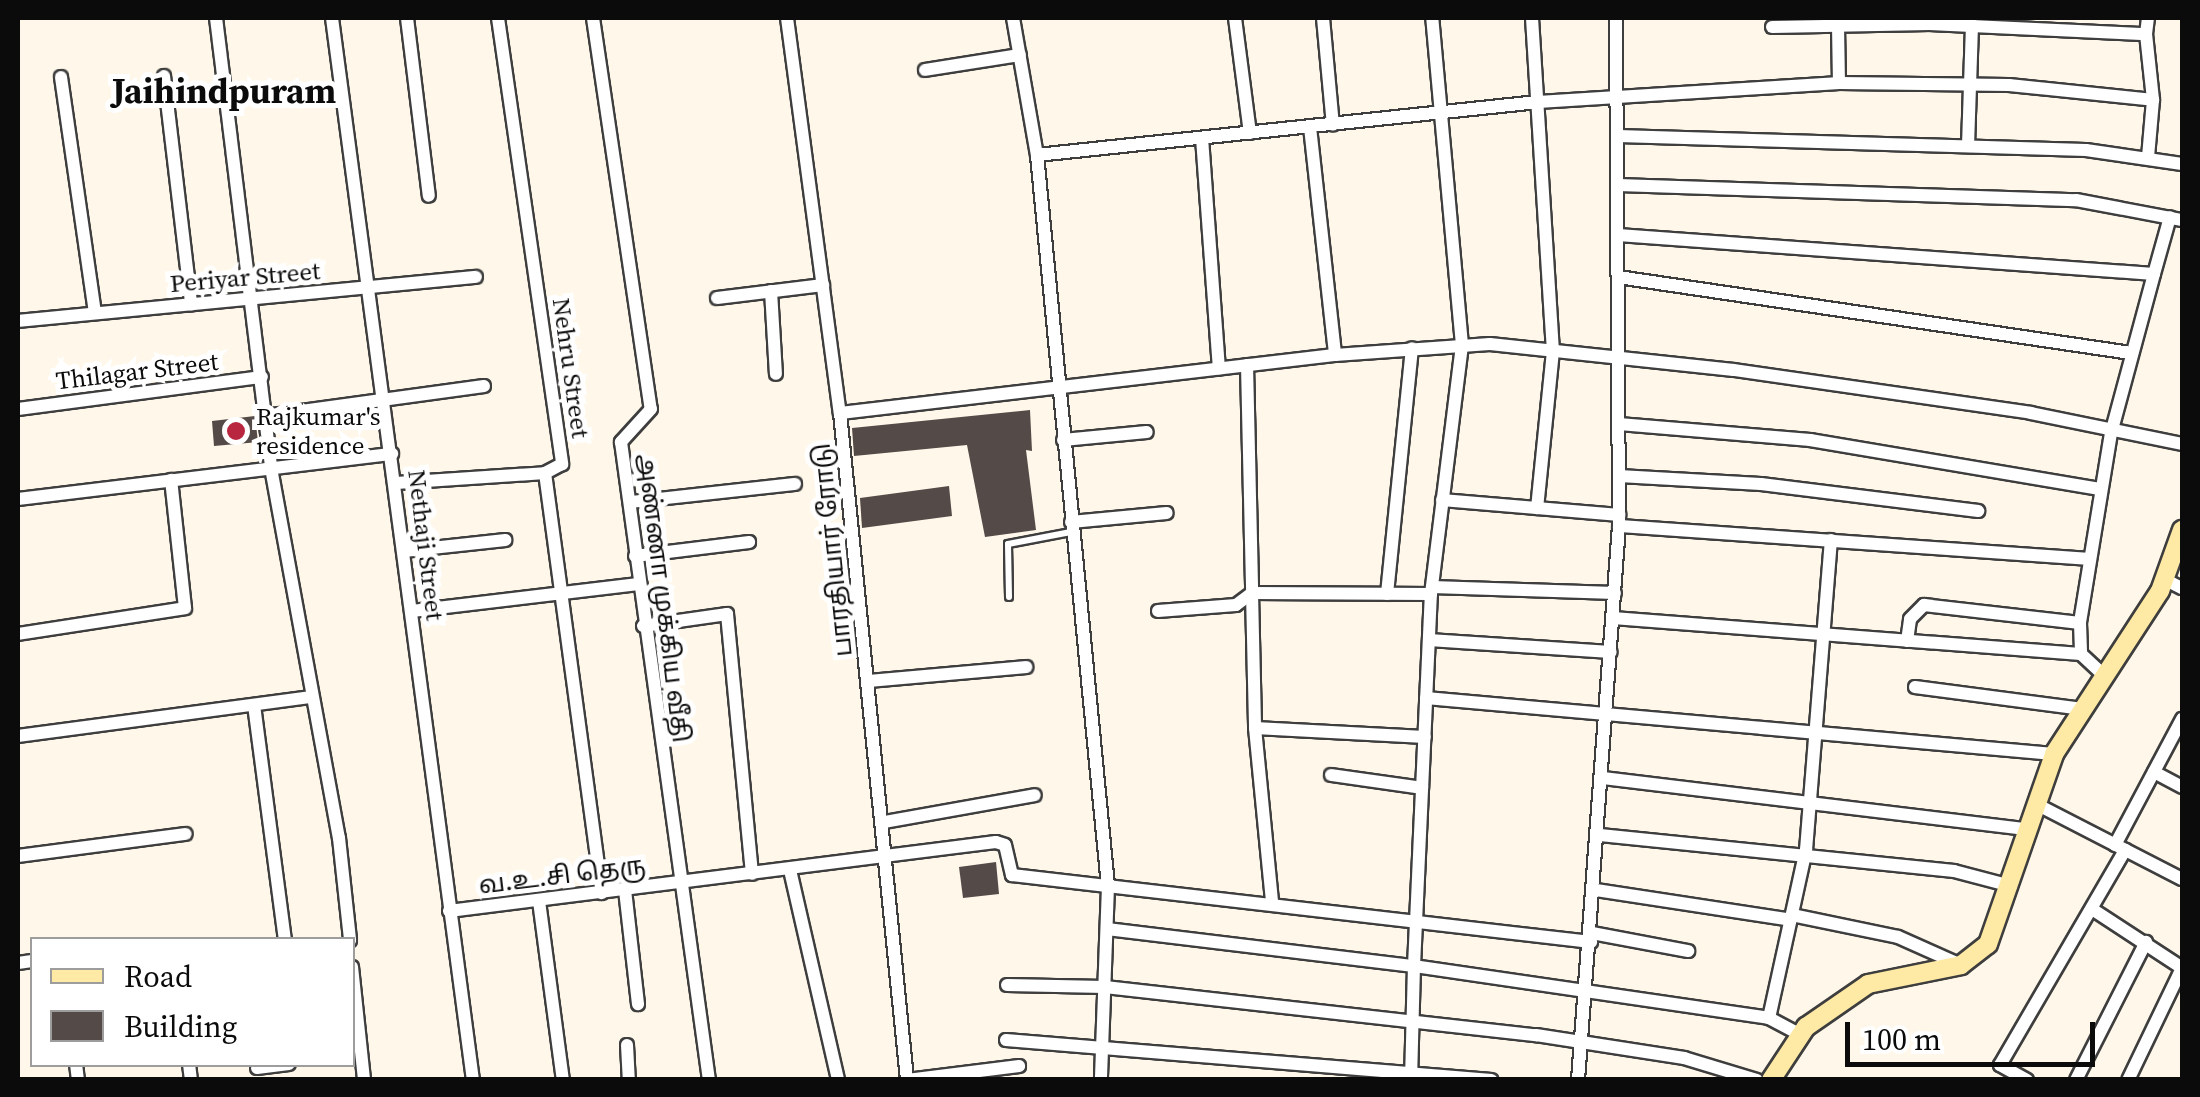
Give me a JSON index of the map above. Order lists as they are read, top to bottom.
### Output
{
  "streets": {
    "street": [
      "Periyar Street",
      "Nehru Street",
      "Thilagar Street",
      "Nethaji Street",
      "பாரதியார் ரோடு",
      "அண்ணா முக்கிய வீதி",
      "வ.உ.சி தெரு"
    ]
  },
  "crossings": [
    ["Periyar Street", "Nethaji Street"],
    ["Nehru Street", "வ.உ.சி தெரு"],
    ["Nethaji Street", "வ.உ.சி தெரு"],
    ["பாரதியார் ரோடு", "வ.உ.சி தெரு"],
    ["அண்ணா முக்கிய வீதி", "வ.உ.சி தெரு"]
  ],
  "districts": ["Jaihindpuram"],
  "places": ["Rajkumar's residence"],
  "legend": ["Road", "Building"],
  "scale_bar": "100 m"
}
